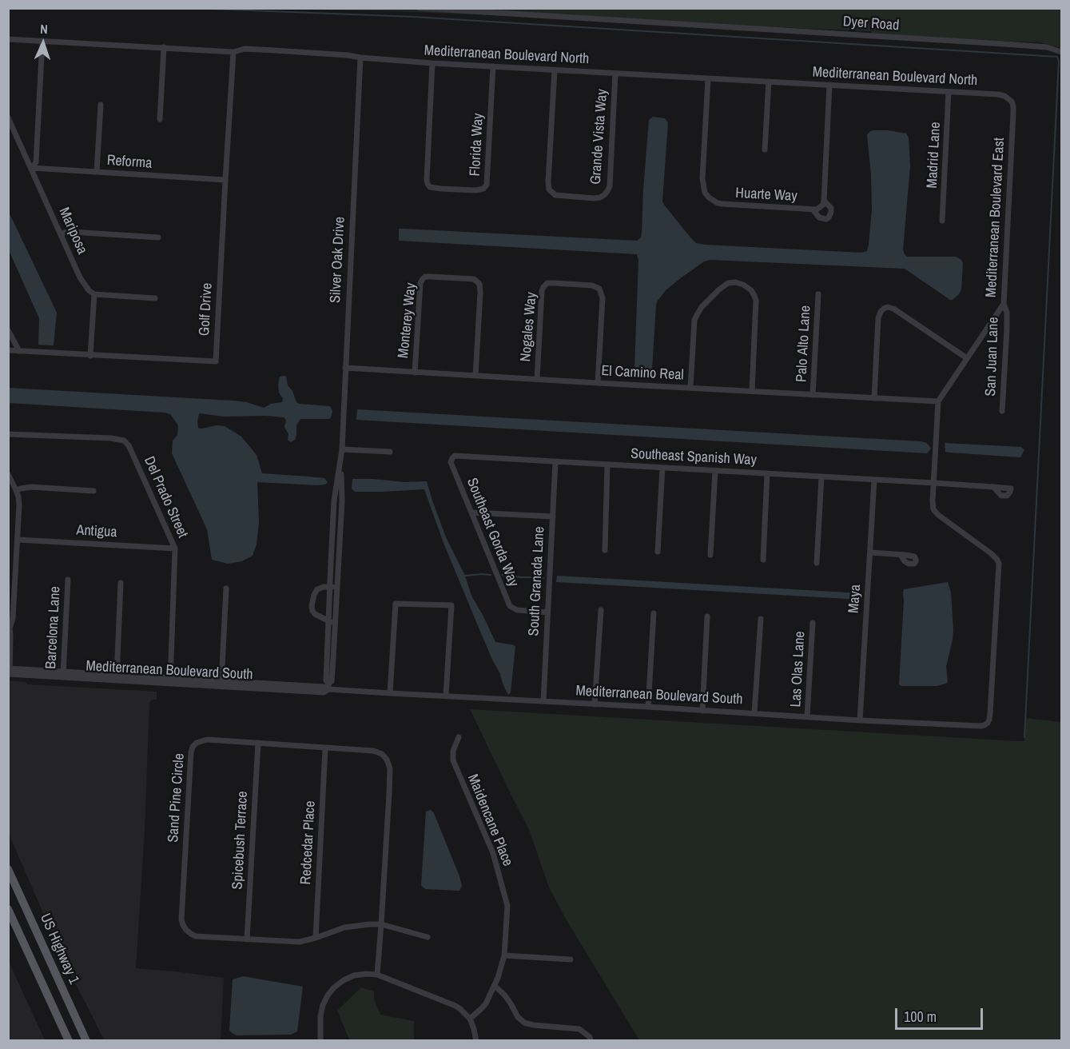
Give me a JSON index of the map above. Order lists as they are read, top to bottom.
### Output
{
  "streets": {
    "main road": ["US Highway 1"],
    "street": [
      "Dyer Road",
      "Mediterranean Boulevard North",
      "Grande Vista Way",
      "Florida Way",
      "Madrid Lane",
      "Reforma",
      "Huarte Way",
      "Mediterranean Boulevard East",
      "Mariposa",
      "Silver Oak Drive",
      "Golf Drive",
      "Monterey Way",
      "Nogales Way",
      "Palo Alto Lane",
      "San Juan Lane",
      "El Camino Real",
      "Southeast Spanish Way",
      "Del Prado Street",
      "Antigua",
      "Southeast Gorda Way",
      "South Granada Lane",
      "Maya",
      "Barcelona Lane",
      "Las Olas Lane",
      "Mediterranean Boulevard South",
      "Sand Pine Circle",
      "Maidencane Place",
      "Spicebush Terrace",
      "Redcedar Place"
    ]
  },
  "crossings": [
    ["Mediterranean Boulevard North", "Grande Vista Way"],
    ["Mediterranean Boulevard North", "Florida Way"],
    ["Mediterranean Boulevard North", "Madrid Lane"],
    ["Mediterranean Boulevard North", "Huarte Way"],
    ["Mediterranean Boulevard North", "Mediterranean Boulevard East"],
    ["Mediterranean Boulevard North", "Silver Oak Drive"],
    ["Mediterranean Boulevard North", "Golf Drive"],
    ["Reforma", "Mariposa"],
    ["Reforma", "Golf Drive"],
    ["Mediterranean Boulevard East", "San Juan Lane"],
    ["Mediterranean Boulevard East", "El Camino Real"],
    ["Silver Oak Drive", "El Camino Real"],
    ["Silver Oak Drive", "Mediterranean Boulevard South"],
    ["Monterey Way", "El Camino Real"],
    ["Nogales Way", "El Camino Real"],
    ["Palo Alto Lane", "El Camino Real"],
    ["Southeast Spanish Way", "Southeast Gorda Way"],
    ["Southeast Spanish Way", "South Granada Lane"],
    ["Southeast Spanish Way", "Maya"],
    ["Southeast Spanish Way", "Mediterranean Boulevard South"],
    ["Del Prado Street", "Antigua"],
    ["Del Prado Street", "Mediterranean Boulevard South"],
    ["Southeast Gorda Way", "South Granada Lane"],
    ["South Granada Lane", "Mediterranean Boulevard South"],
    ["Maya", "Mediterranean Boulevard South"],
    ["Barcelona Lane", "Mediterranean Boulevard South"],
    ["Las Olas Lane", "Mediterranean Boulevard South"],
    ["Sand Pine Circle", "Spicebush Terrace"],
    ["Sand Pine Circle", "Redcedar Place"]
  ],
  "scale_bar": "100 m",
  "north": "top"
}
